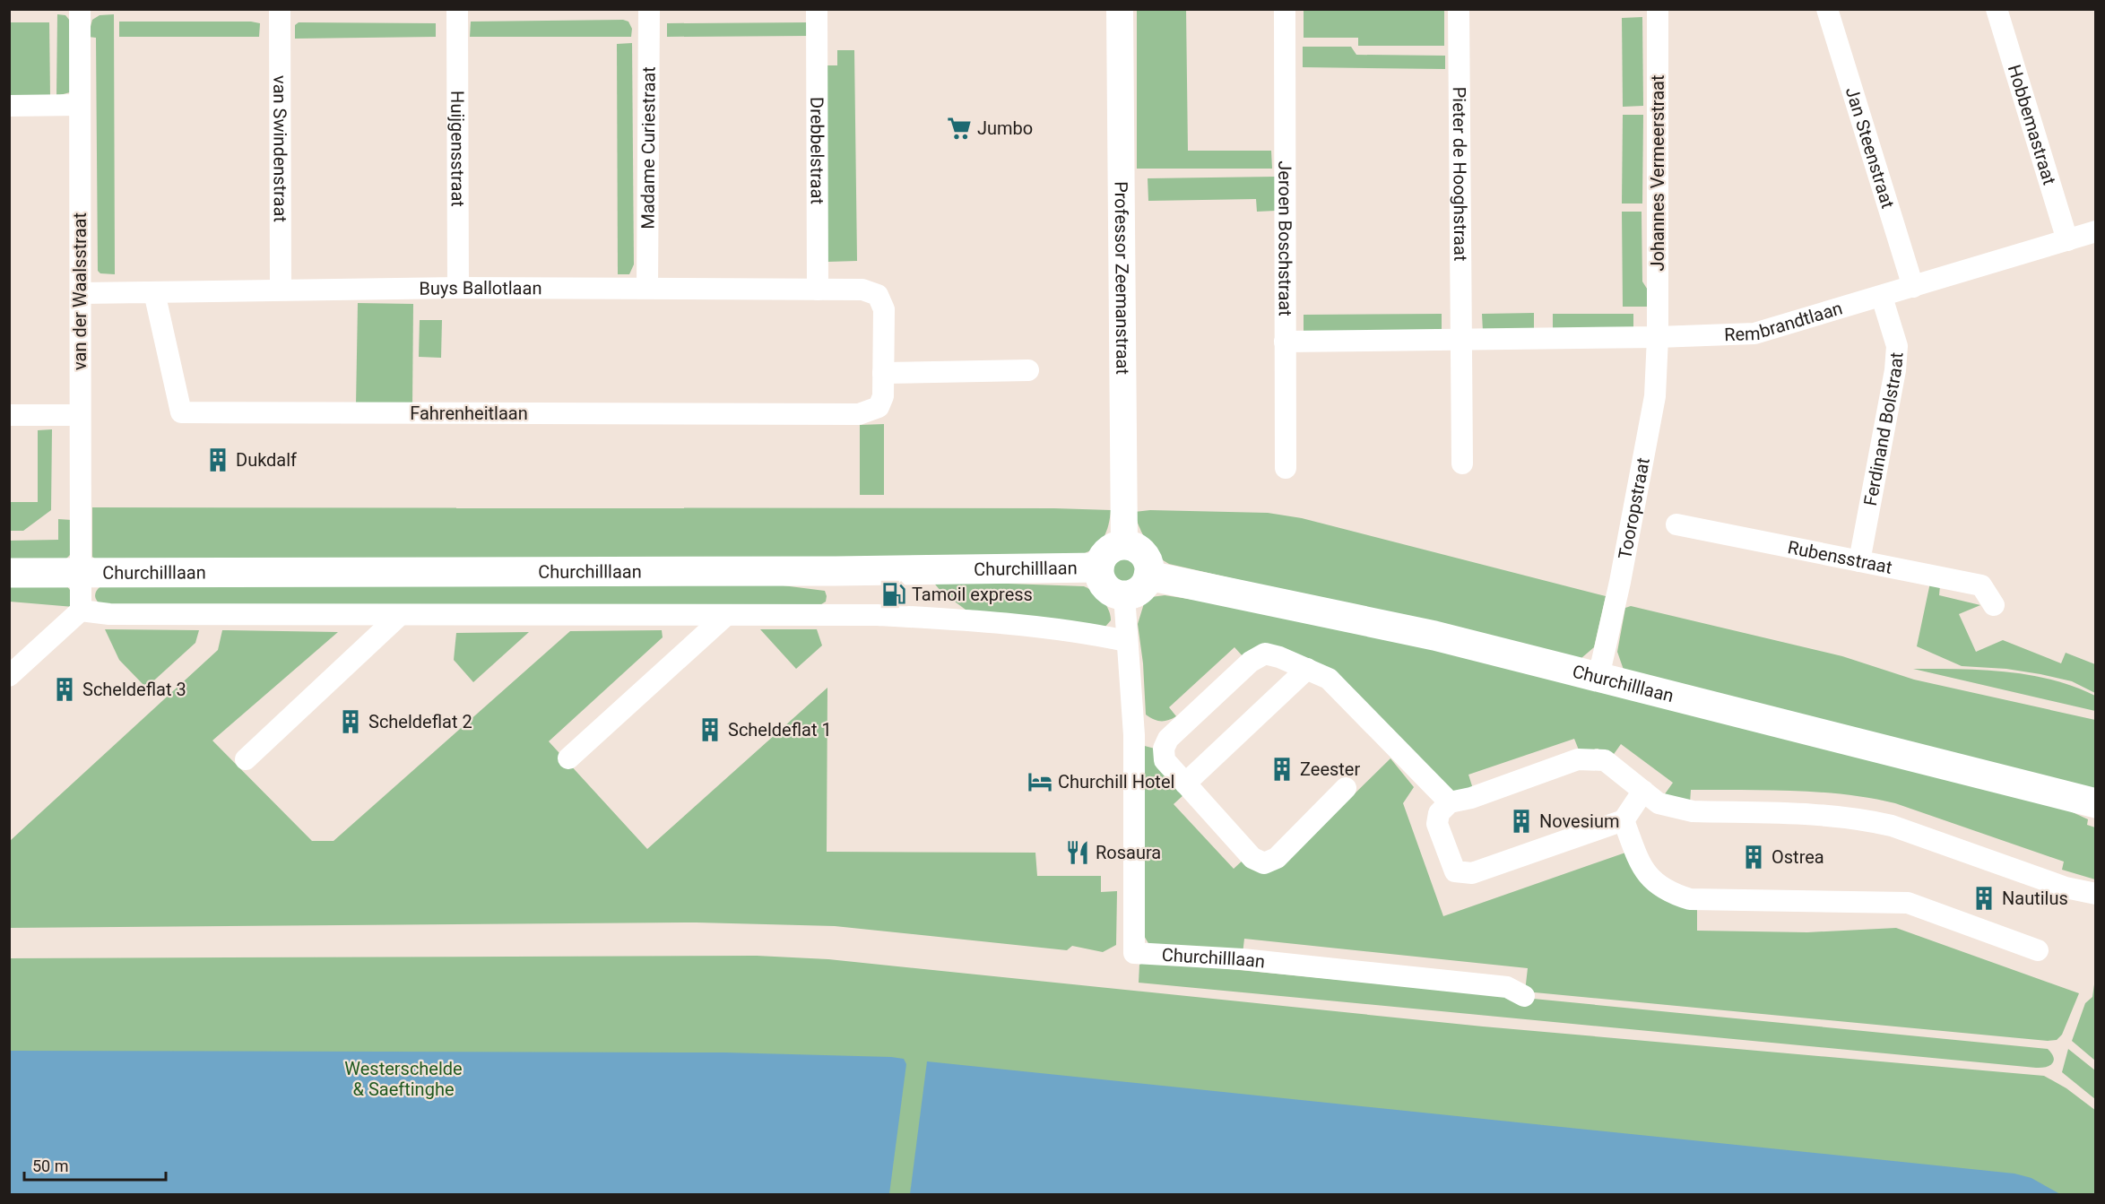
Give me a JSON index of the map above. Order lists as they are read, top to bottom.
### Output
{
  "streets": {
    "main road": ["Churchilllaan"],
    "street": [
      "Hobbemastraat",
      "Jan Steenstraat",
      "van Swindenstraat",
      "Huijgensstraat",
      "Madame Curiestraat",
      "Drebbelstraat",
      "Johannes Vermeerstraat",
      "Pieter de Hooghstraat",
      "Jeroen Boschstraat",
      "Professor Zeemanstraat",
      "Buys Ballotlaan",
      "van der Waalsstraat",
      "Rembrandtlaan",
      "Fahrenheitlaan",
      "Ferdinand Bolstraat",
      "Tooropstraat",
      "Rubensstraat"
    ]
  },
  "crossings": [
    ["Hobbemastraat", "Rembrandtlaan"],
    ["Jan Steenstraat", "Rembrandtlaan"],
    ["van Swindenstraat", "Buys Ballotlaan"],
    ["Huijgensstraat", "Buys Ballotlaan"],
    ["Madame Curiestraat", "Buys Ballotlaan"],
    ["Drebbelstraat", "Buys Ballotlaan"],
    ["Johannes Vermeerstraat", "Rembrandtlaan"],
    ["Johannes Vermeerstraat", "Tooropstraat"],
    ["Pieter de Hooghstraat", "Rembrandtlaan"],
    ["Jeroen Boschstraat", "Rembrandtlaan"],
    ["Professor Zeemanstraat", "Churchilllaan"],
    ["Buys Ballotlaan", "van der Waalsstraat"],
    ["Buys Ballotlaan", "Fahrenheitlaan"],
    ["van der Waalsstraat", "Churchilllaan"],
    ["Rembrandtlaan", "Ferdinand Bolstraat"],
    ["Rembrandtlaan", "Tooropstraat"],
    ["Ferdinand Bolstraat", "Rubensstraat"],
    ["Tooropstraat", "Churchilllaan"]
  ],
  "parks": ["Westerschelde & Saeftinghe"],
  "places": {
    "supermarket": ["Jumbo"],
    "building": [
      "Dukdalf",
      "Scheldeflat 3",
      "Scheldeflat 2",
      "Scheldeflat 1",
      "Zeester",
      "Novesium",
      "Ostrea",
      "Nautilus"
    ],
    "fuel station": ["Tamoil express"],
    "hotel": ["Churchill Hotel"],
    "restaurant": ["Rosaura"]
  },
  "scale_bar": "50 m"
}
